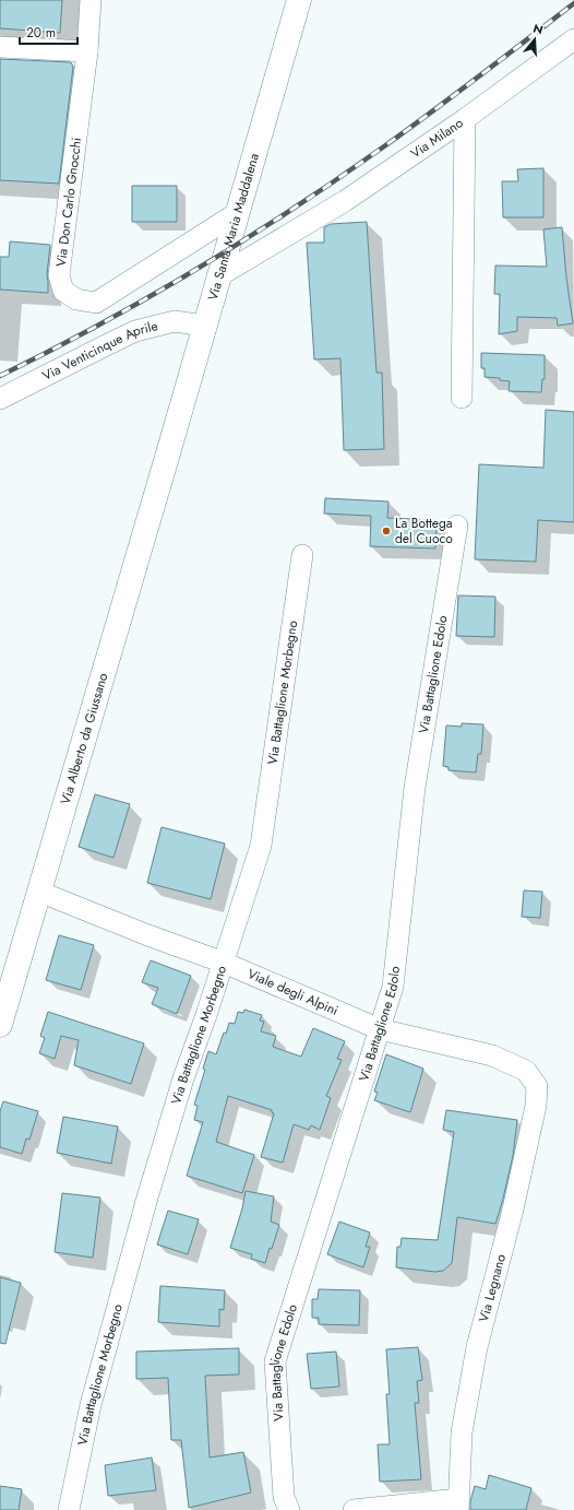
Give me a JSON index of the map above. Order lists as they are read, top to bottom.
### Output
{
  "streets": {
    "street": [
      "Via Milano",
      "Via Don Carlo Gnocchi",
      "Via Santa Maria Maddalena",
      "Via Venticinque Aprile",
      "Via Battaglione Edolo",
      "Via Battaglione Morbegno",
      "Via Alberto da Giussano",
      "Viale degli Alpini",
      "Via Legnano"
    ]
  },
  "crossings": [
    ["Via Milano", "Via Santa Maria Maddalena"],
    ["Via Don Carlo Gnocchi", "Via Santa Maria Maddalena"],
    ["Via Santa Maria Maddalena", "Via Venticinque Aprile"],
    ["Via Santa Maria Maddalena", "Via Alberto da Giussano"],
    ["Via Battaglione Edolo", "Viale degli Alpini"],
    ["Via Battaglione Morbegno", "Viale degli Alpini"],
    ["Via Alberto da Giussano", "Viale degli Alpini"],
    ["Viale degli Alpini", "Via Legnano"]
  ],
  "places": ["La Bottega del Cuoco"],
  "scale_bar": "20 m",
  "north": "top"
}
